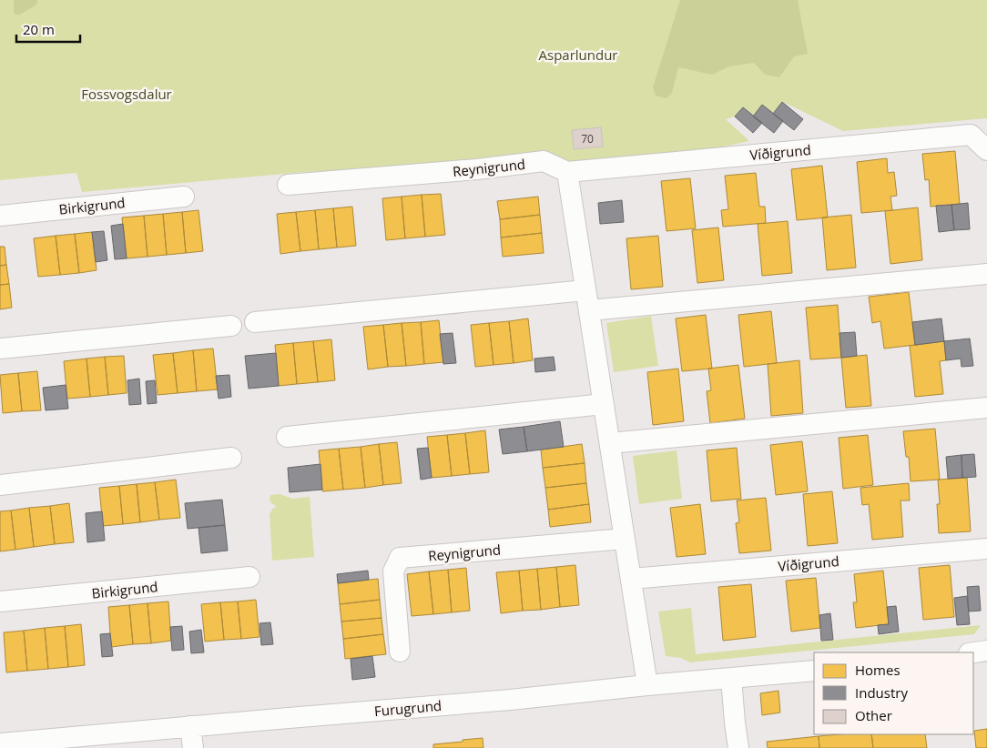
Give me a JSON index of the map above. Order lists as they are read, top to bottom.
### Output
{
  "streets": {
    "street": [
      "Víðigrund",
      "Reynigrund",
      "Birkigrund",
      "Furugrund"
    ]
  },
  "crossings": [
    ["Víðigrund", "Reynigrund"]
  ],
  "parks": ["Asparlundur", "Fossvogsdalur"],
  "house_numbers": ["70"],
  "legend": ["Homes", "Industry", "Other"],
  "scale_bar": "20 m"
}
